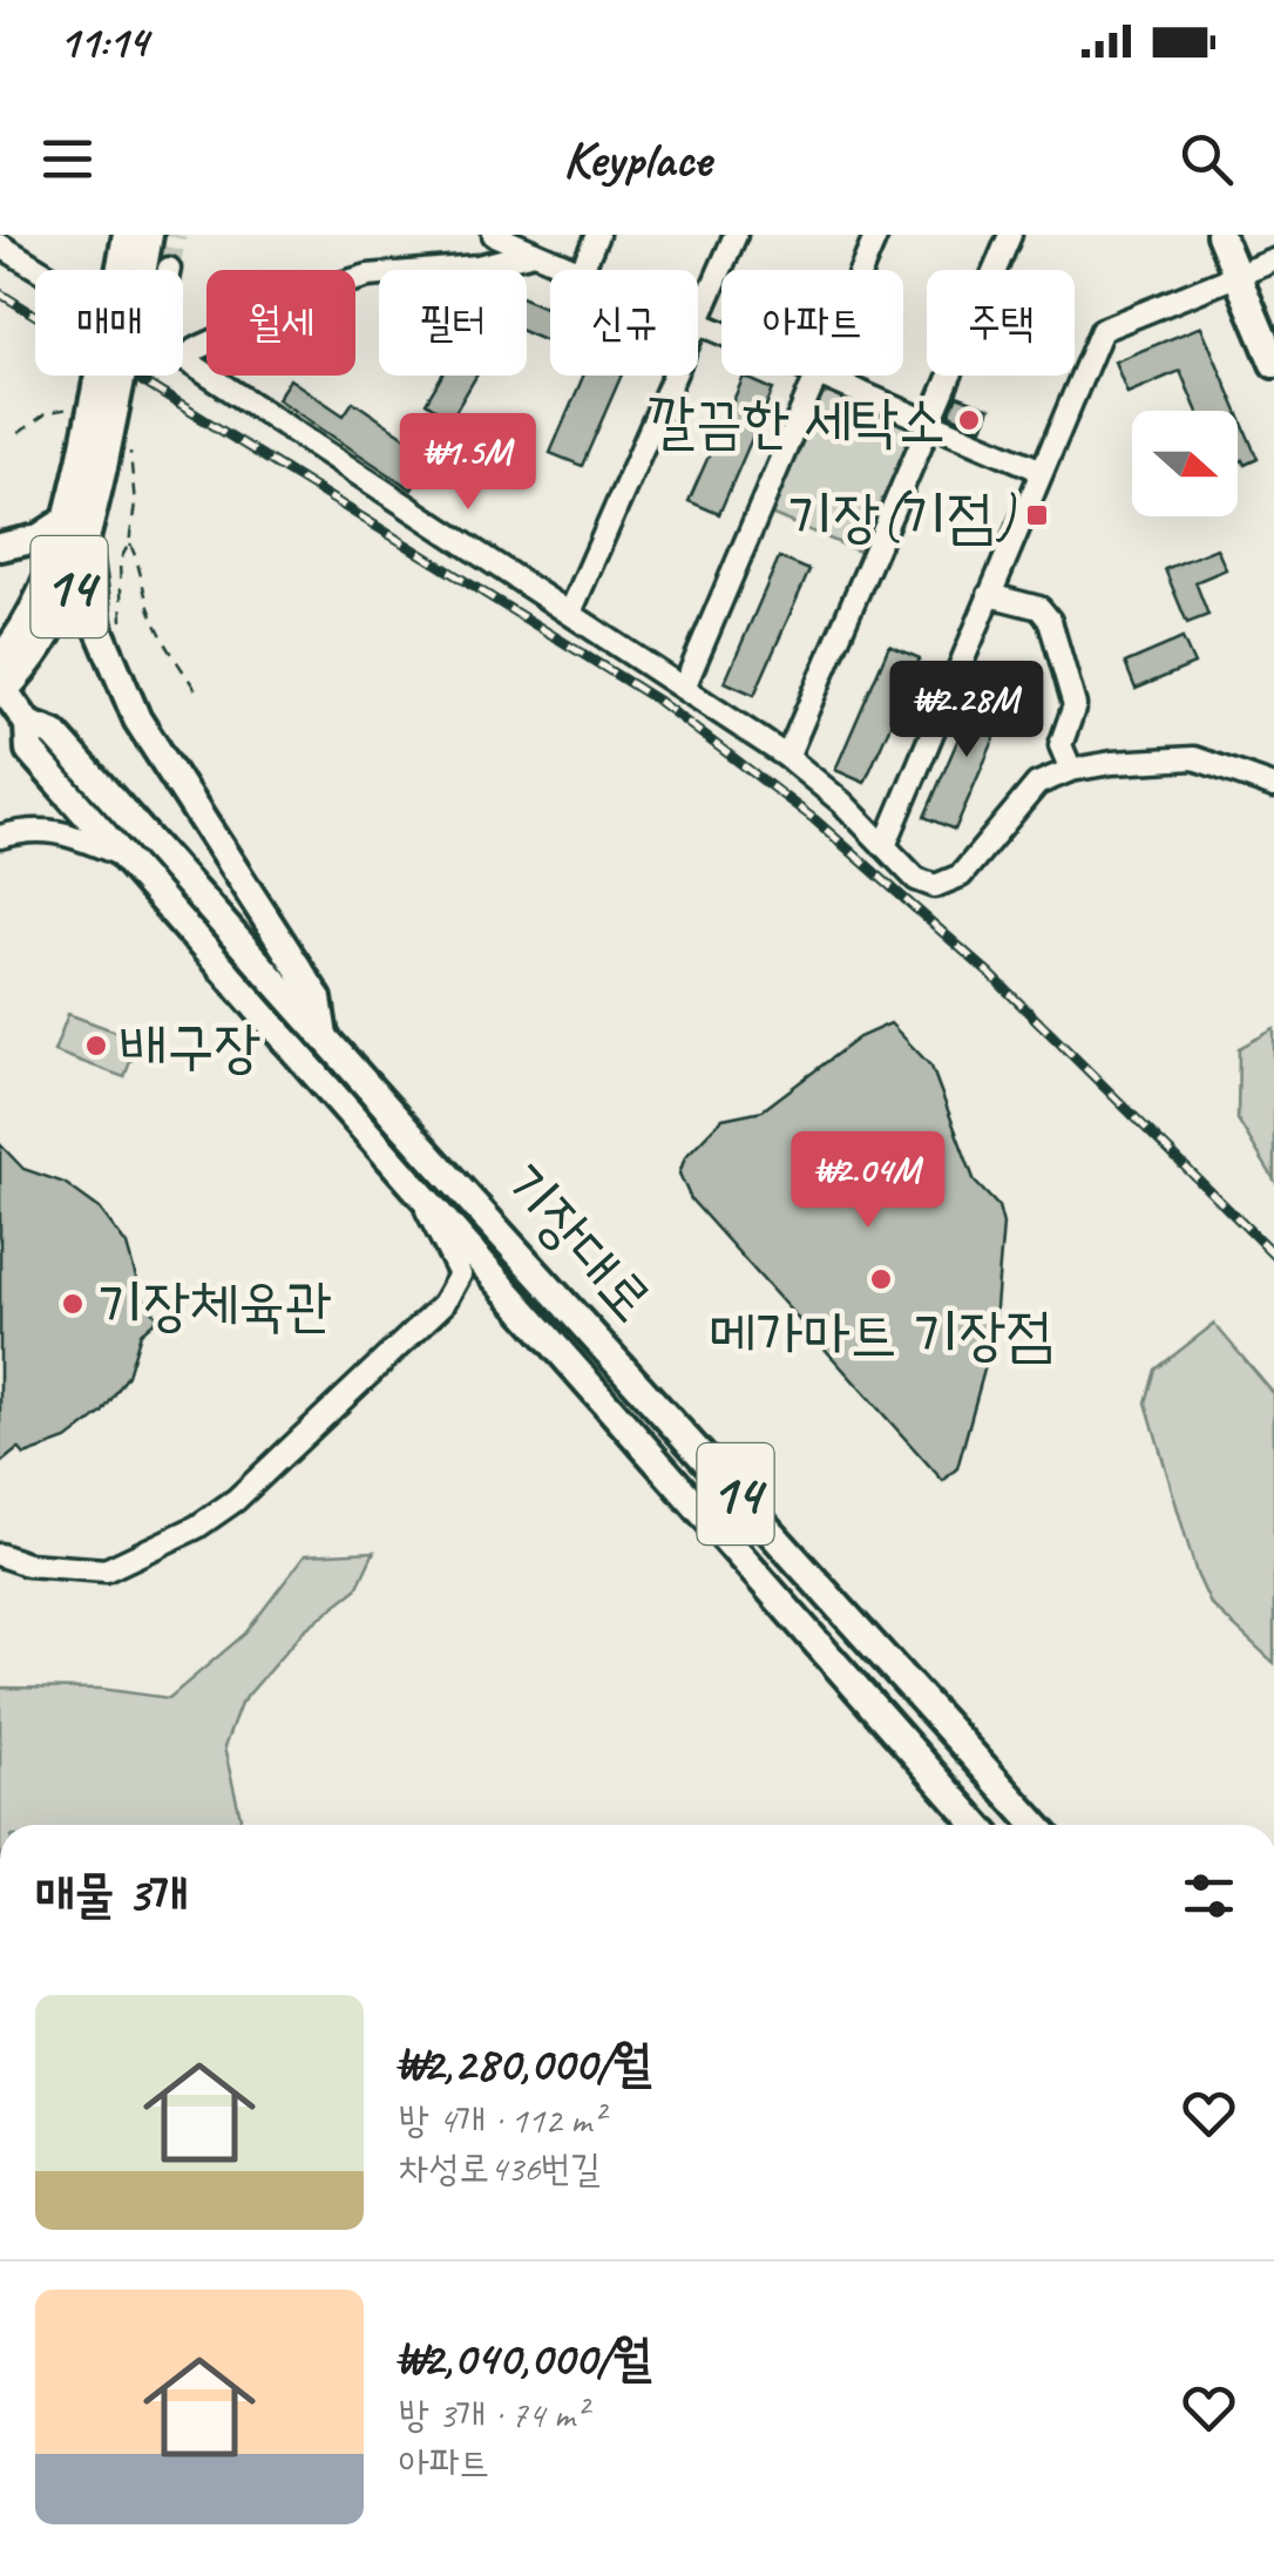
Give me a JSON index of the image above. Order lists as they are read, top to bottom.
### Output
{
  "streets": {
    "main road": ["14", "기장대로"]
  },
  "crossings": [
    ["14", "기장대로"]
  ],
  "places": {
    "other": [
      "깔끔한 세탁소",
      "배구장",
      "메가마트 기장점",
      "기장체육관"
    ],
    "transit": ["기장(기점)"]
  },
  "north": "right",
  "page": {
    "status": "11:14",
    "header": "Keyplace",
    "chip": [
      "매매",
      "월세",
      "필터",
      "신규",
      "아파트",
      "주택"
    ],
    "price": ["₩1.5M", "₩2.28M", "₩2.04M"],
    "heading": "매물 3개",
    "list": [
      {
        "name": "₩2,280,000/월",
        "note": "방 4개 · 112 m² · 차성로436번길"
      },
      {
        "name": "₩2,040,000/월",
        "note": "방 3개 · 74 m² · 아파트"
      }
    ]
  }
}
